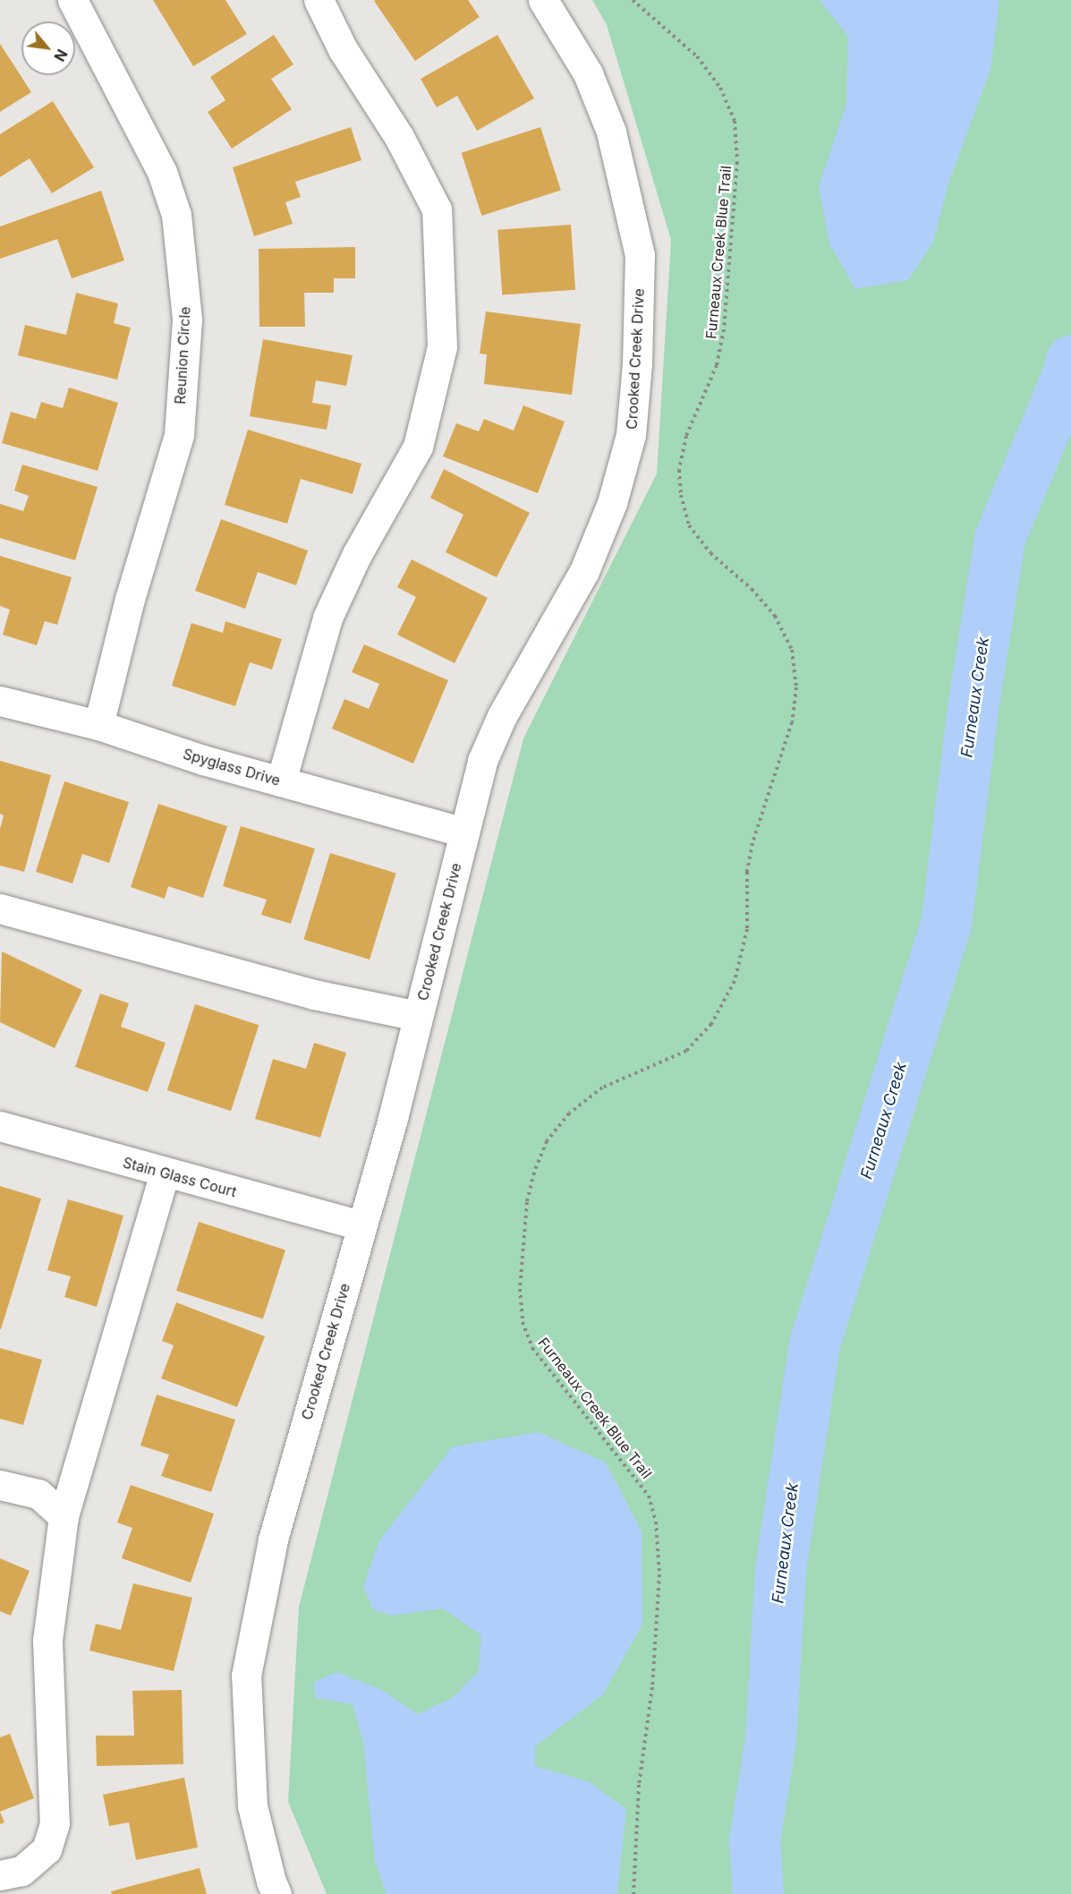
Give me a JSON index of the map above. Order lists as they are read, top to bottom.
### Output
{
  "streets": {
    "street": [
      "Reunion Circle",
      "Crooked Creek Drive",
      "Spyglass Drive",
      "Stain Glass Court"
    ],
    "path": ["Furneaux Creek Blue Trail"]
  },
  "crossings": [
    ["Reunion Circle", "Spyglass Drive"],
    ["Crooked Creek Drive", "Spyglass Drive"],
    ["Crooked Creek Drive", "Stain Glass Court"]
  ],
  "water": ["Furneaux Creek"],
  "north": "bottom right"
}
